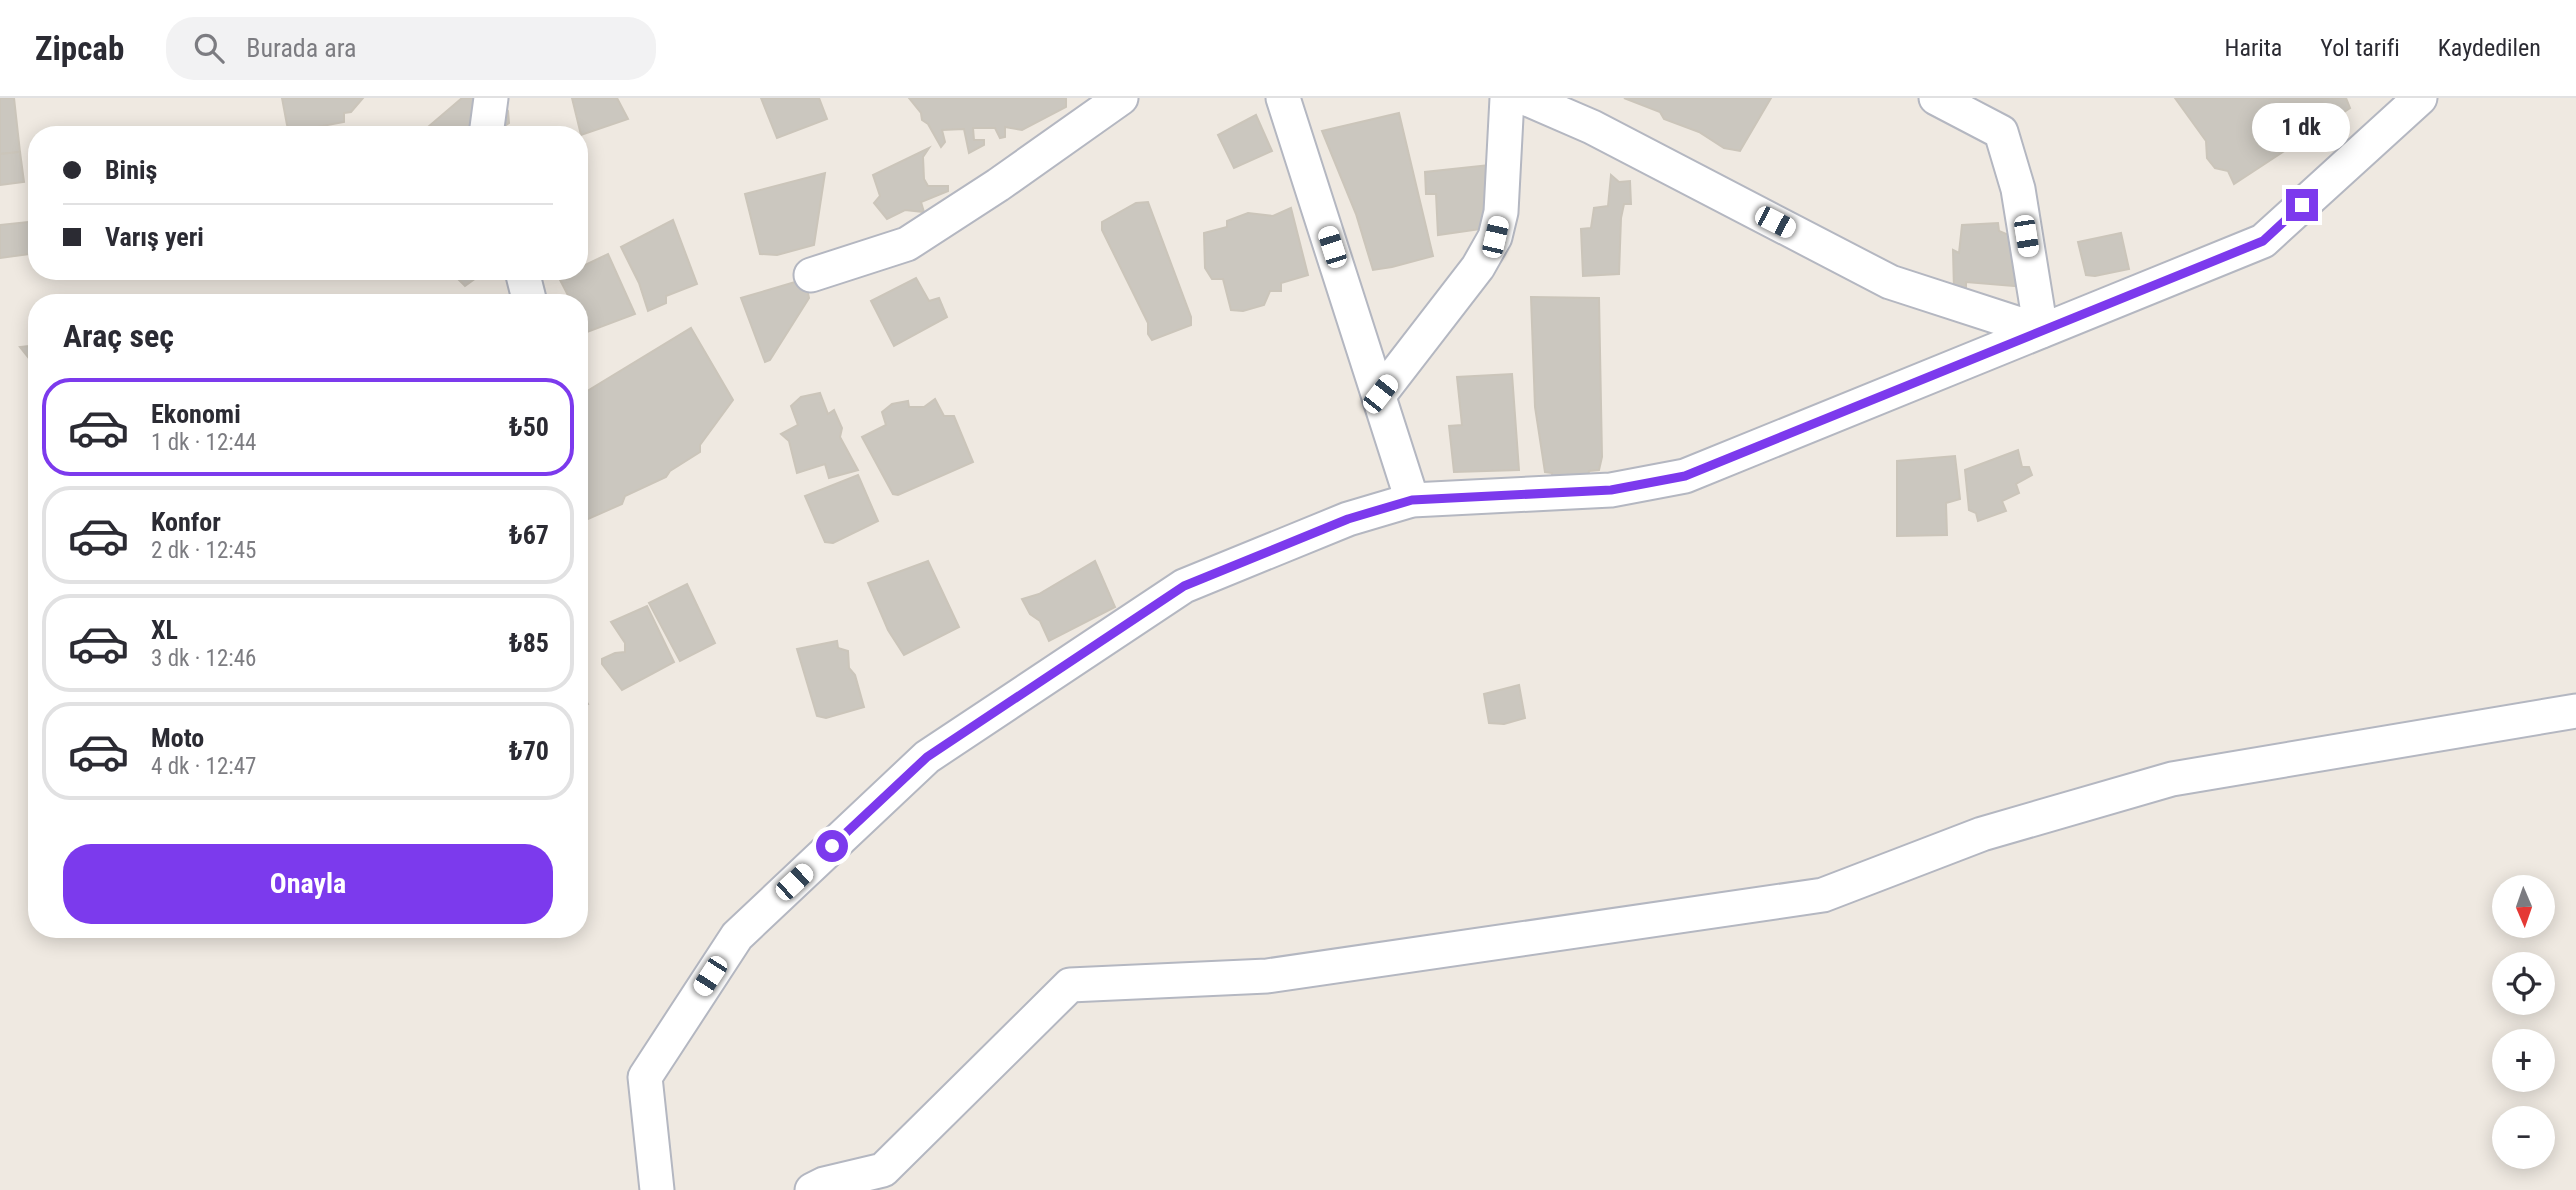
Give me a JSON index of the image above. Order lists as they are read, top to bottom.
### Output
{
  "north": "bottom",
  "page": {
    "header": "Zipcab",
    "search": "Burada ara",
    "nav": ["Harita", "Yol tarifi", "Kaydedilen"],
    "bubble": "1 dk",
    "banner": ["Biniş", "Varış yeri"],
    "heading": "Araç seç",
    "list": [
      {
        "name": "Ekonomi",
        "note": "1 dk · 12:44",
        "value": "₺50"
      },
      {
        "name": "Konfor",
        "note": "2 dk · 12:45",
        "value": "₺67"
      },
      {
        "name": "XL",
        "note": "3 dk · 12:46",
        "value": "₺85"
      },
      {
        "name": "Moto",
        "note": "4 dk · 12:47",
        "value": "₺70"
      }
    ],
    "buttons": "Onayla",
    "map_buttons": ["+", "−"]
  }
}
